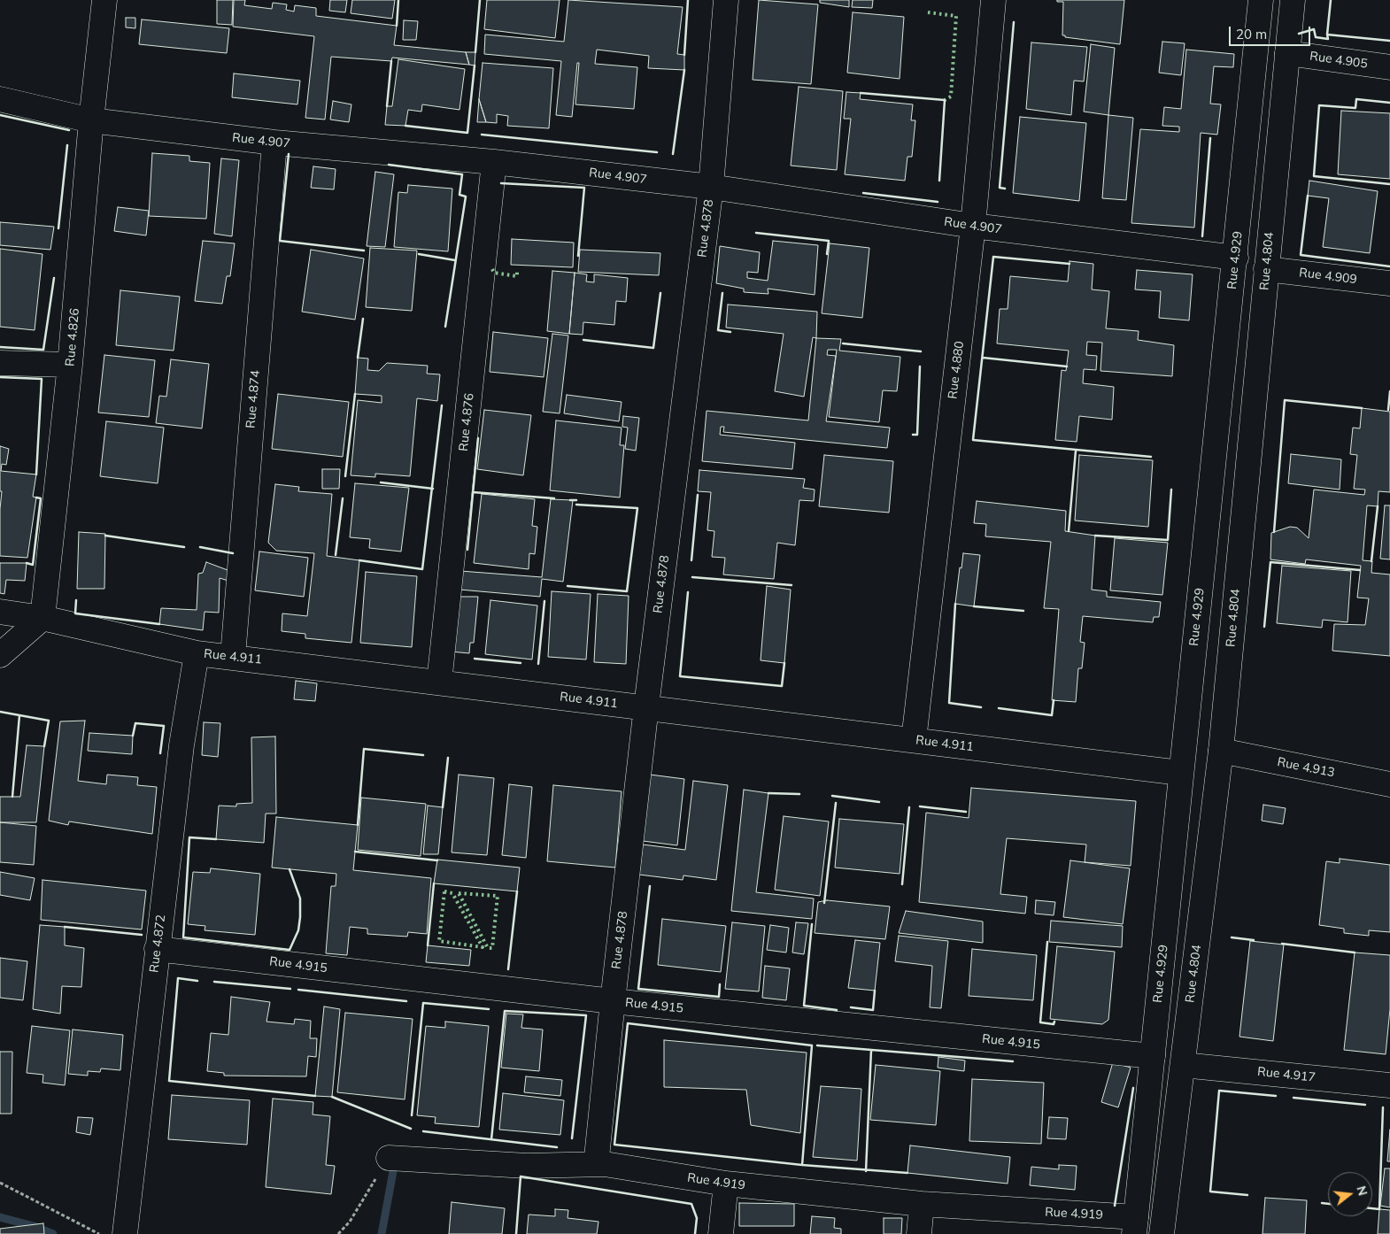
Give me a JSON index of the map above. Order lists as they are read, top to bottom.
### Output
{
  "streets": {
    "street": [
      "Rue 4.905",
      "Rue 4.907",
      "Rue 4.878",
      "Rue 4.929",
      "Rue 4.804",
      "Rue 4.909",
      "Rue 4.826",
      "Rue 4.880",
      "Rue 4.874",
      "Rue 4.876",
      "Rue 4.911",
      "Rue 4.913",
      "Rue 4.872",
      "Rue 4.915",
      "Rue 4.917",
      "Rue 4.919"
    ]
  },
  "crossings": [
    ["Rue 4.905", "Rue 4.804"],
    ["Rue 4.907", "Rue 4.878"],
    ["Rue 4.907", "Rue 4.929"],
    ["Rue 4.907", "Rue 4.826"],
    ["Rue 4.907", "Rue 4.880"],
    ["Rue 4.907", "Rue 4.874"],
    ["Rue 4.907", "Rue 4.876"],
    ["Rue 4.878", "Rue 4.911"],
    ["Rue 4.878", "Rue 4.915"],
    ["Rue 4.878", "Rue 4.919"],
    ["Rue 4.929", "Rue 4.911"],
    ["Rue 4.929", "Rue 4.915"],
    ["Rue 4.929", "Rue 4.919"],
    ["Rue 4.804", "Rue 4.909"],
    ["Rue 4.804", "Rue 4.913"],
    ["Rue 4.804", "Rue 4.917"],
    ["Rue 4.826", "Rue 4.911"],
    ["Rue 4.880", "Rue 4.911"],
    ["Rue 4.874", "Rue 4.911"],
    ["Rue 4.876", "Rue 4.911"],
    ["Rue 4.911", "Rue 4.872"],
    ["Rue 4.872", "Rue 4.915"]
  ],
  "scale_bar": "20 m",
  "north": "right"
}
